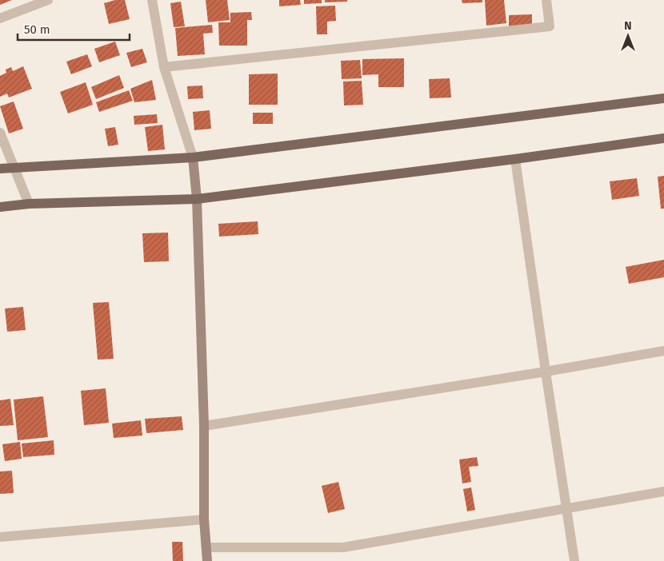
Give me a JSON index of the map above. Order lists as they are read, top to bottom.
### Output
{
  "scale_bar": "50 m",
  "north": "top"
}
